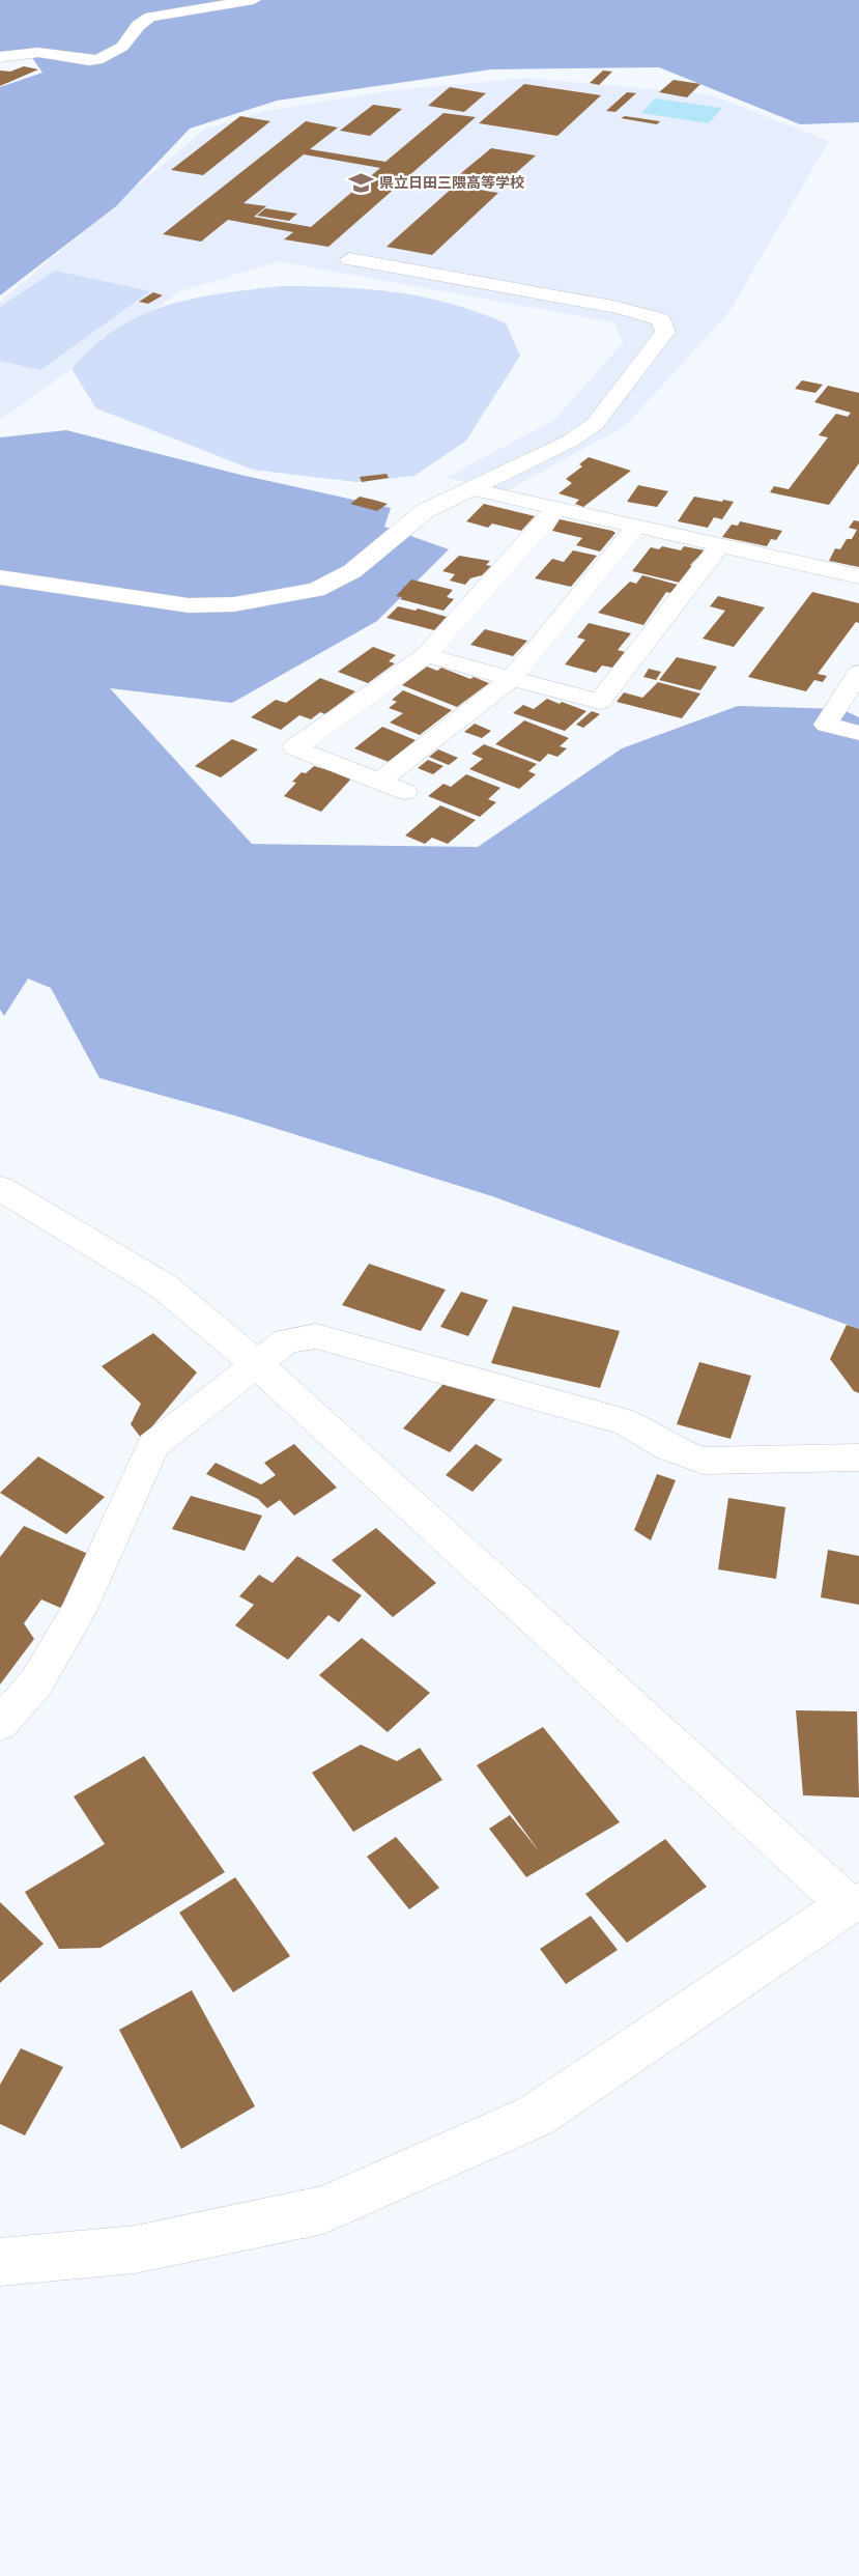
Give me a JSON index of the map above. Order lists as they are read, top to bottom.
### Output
{
  "places": {
    "school or university": ["県立日田三隈高等学校"]
  }
}
